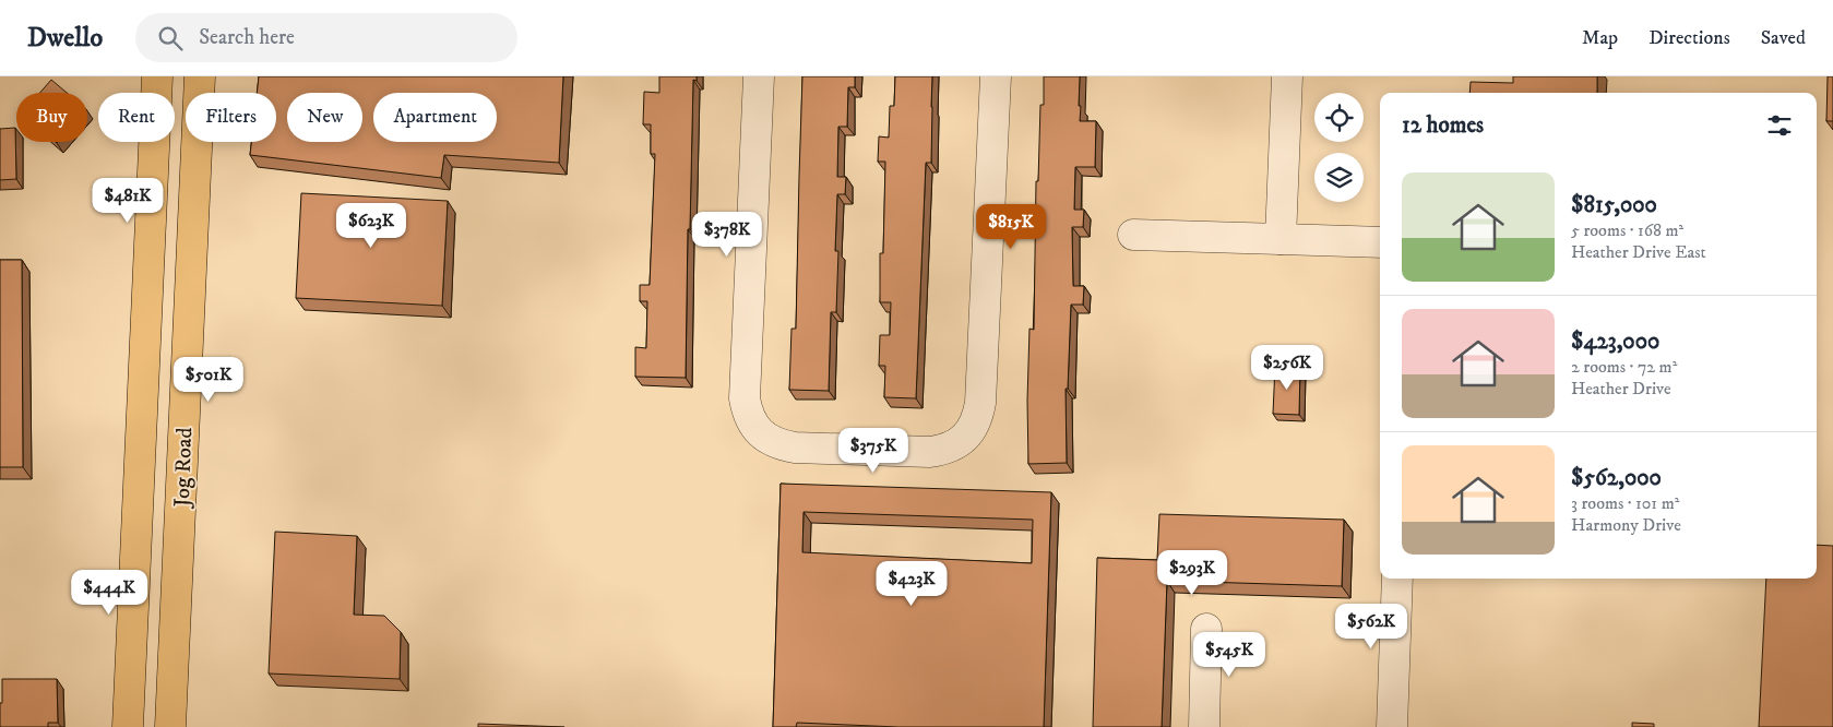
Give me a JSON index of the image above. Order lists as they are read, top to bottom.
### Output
{
  "streets": {
    "main road": ["Jog Road"]
  },
  "page": {
    "header": "Dwello",
    "search": "Search here",
    "nav": ["Map", "Directions", "Saved"],
    "chip": [
      "Buy",
      "Rent",
      "Filters",
      "New",
      "Apartment"
    ],
    "heading": "12 homes",
    "list": [
      {
        "name": "$815,000",
        "note": "5 rooms · 168 m² · Heather Drive East"
      },
      {
        "name": "$423,000",
        "note": "2 rooms · 72 m² · Heather Drive"
      },
      {
        "name": "$562,000",
        "note": "3 rooms · 101 m² · Harmony Drive"
      }
    ],
    "price": [
      "$481K",
      "$623K",
      "$815K",
      "$378K",
      "$256K",
      "$501K",
      "$375K",
      "$293K",
      "$423K",
      "$444K",
      "$562K",
      "$545K"
    ]
  }
}
